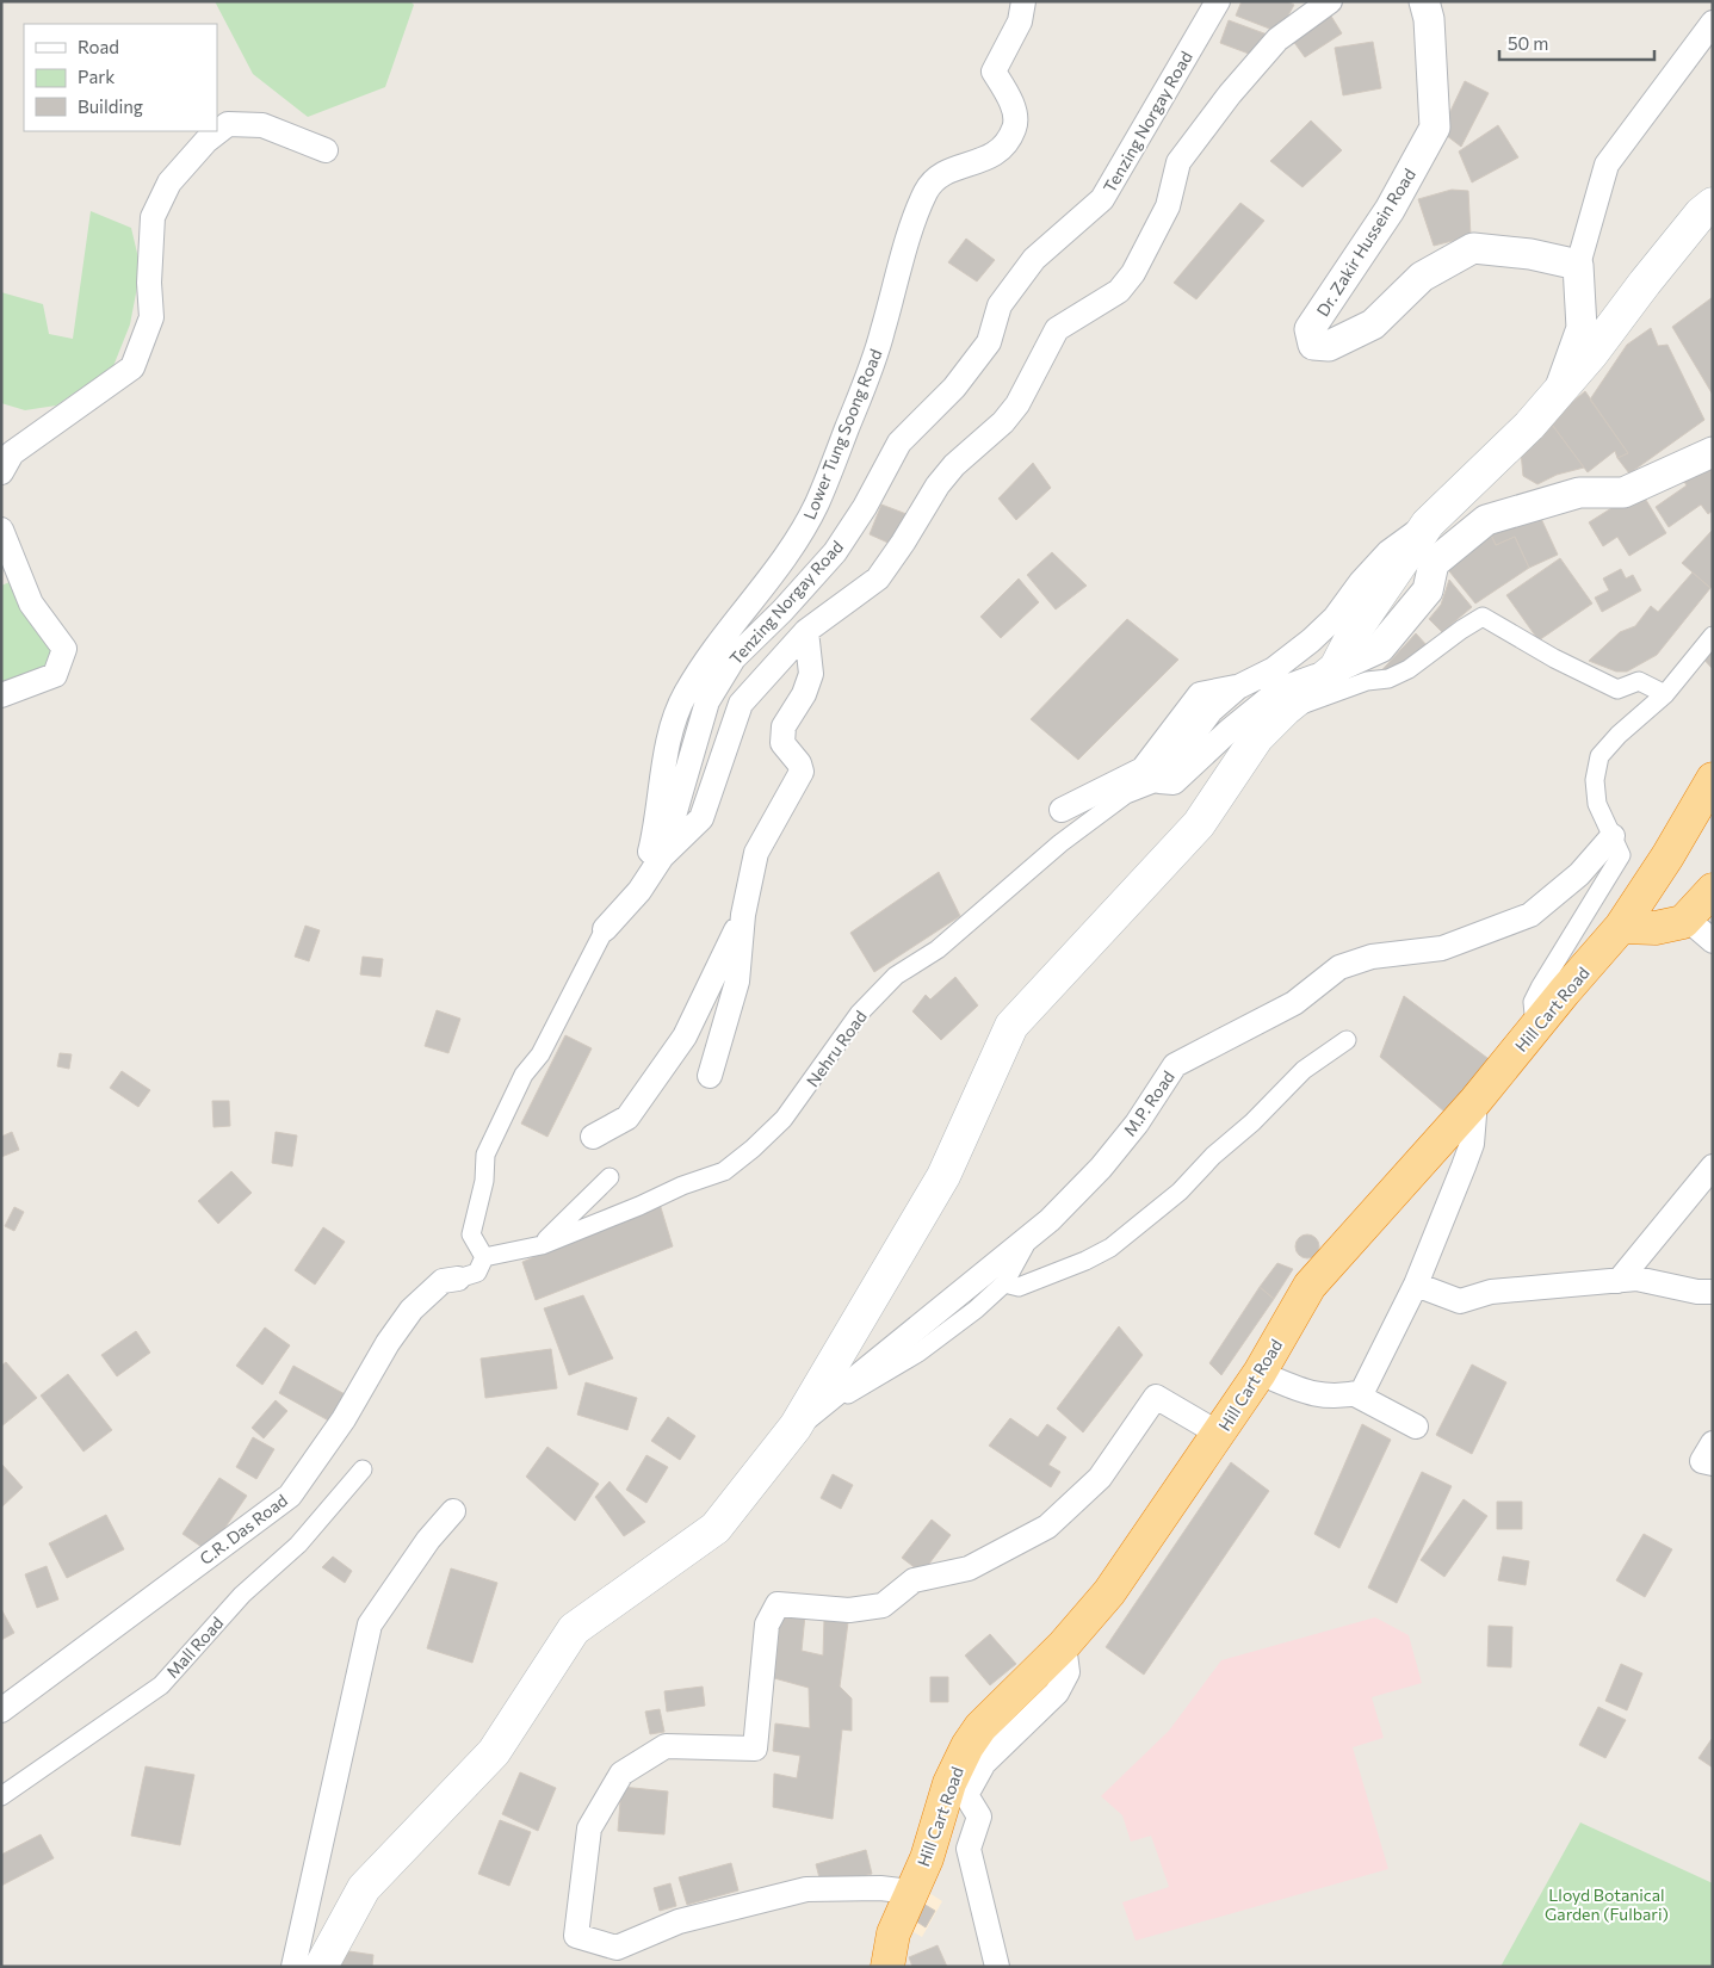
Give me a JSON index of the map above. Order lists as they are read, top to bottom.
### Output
{
  "streets": {
    "highway": ["Hill Cart Road"],
    "street": [
      "Tenzing Norgay Road",
      "Dr. Zakir Hussein Road",
      "Lower Tung Soong Road",
      "Nehru Road",
      "M.P. Road",
      "C.R. Das Road",
      "Mall Road"
    ]
  },
  "parks": ["Lloyd Botanical Garden (Fulbari)"],
  "legend": ["Road", "Park", "Building"],
  "scale_bar": "50 m"
}
